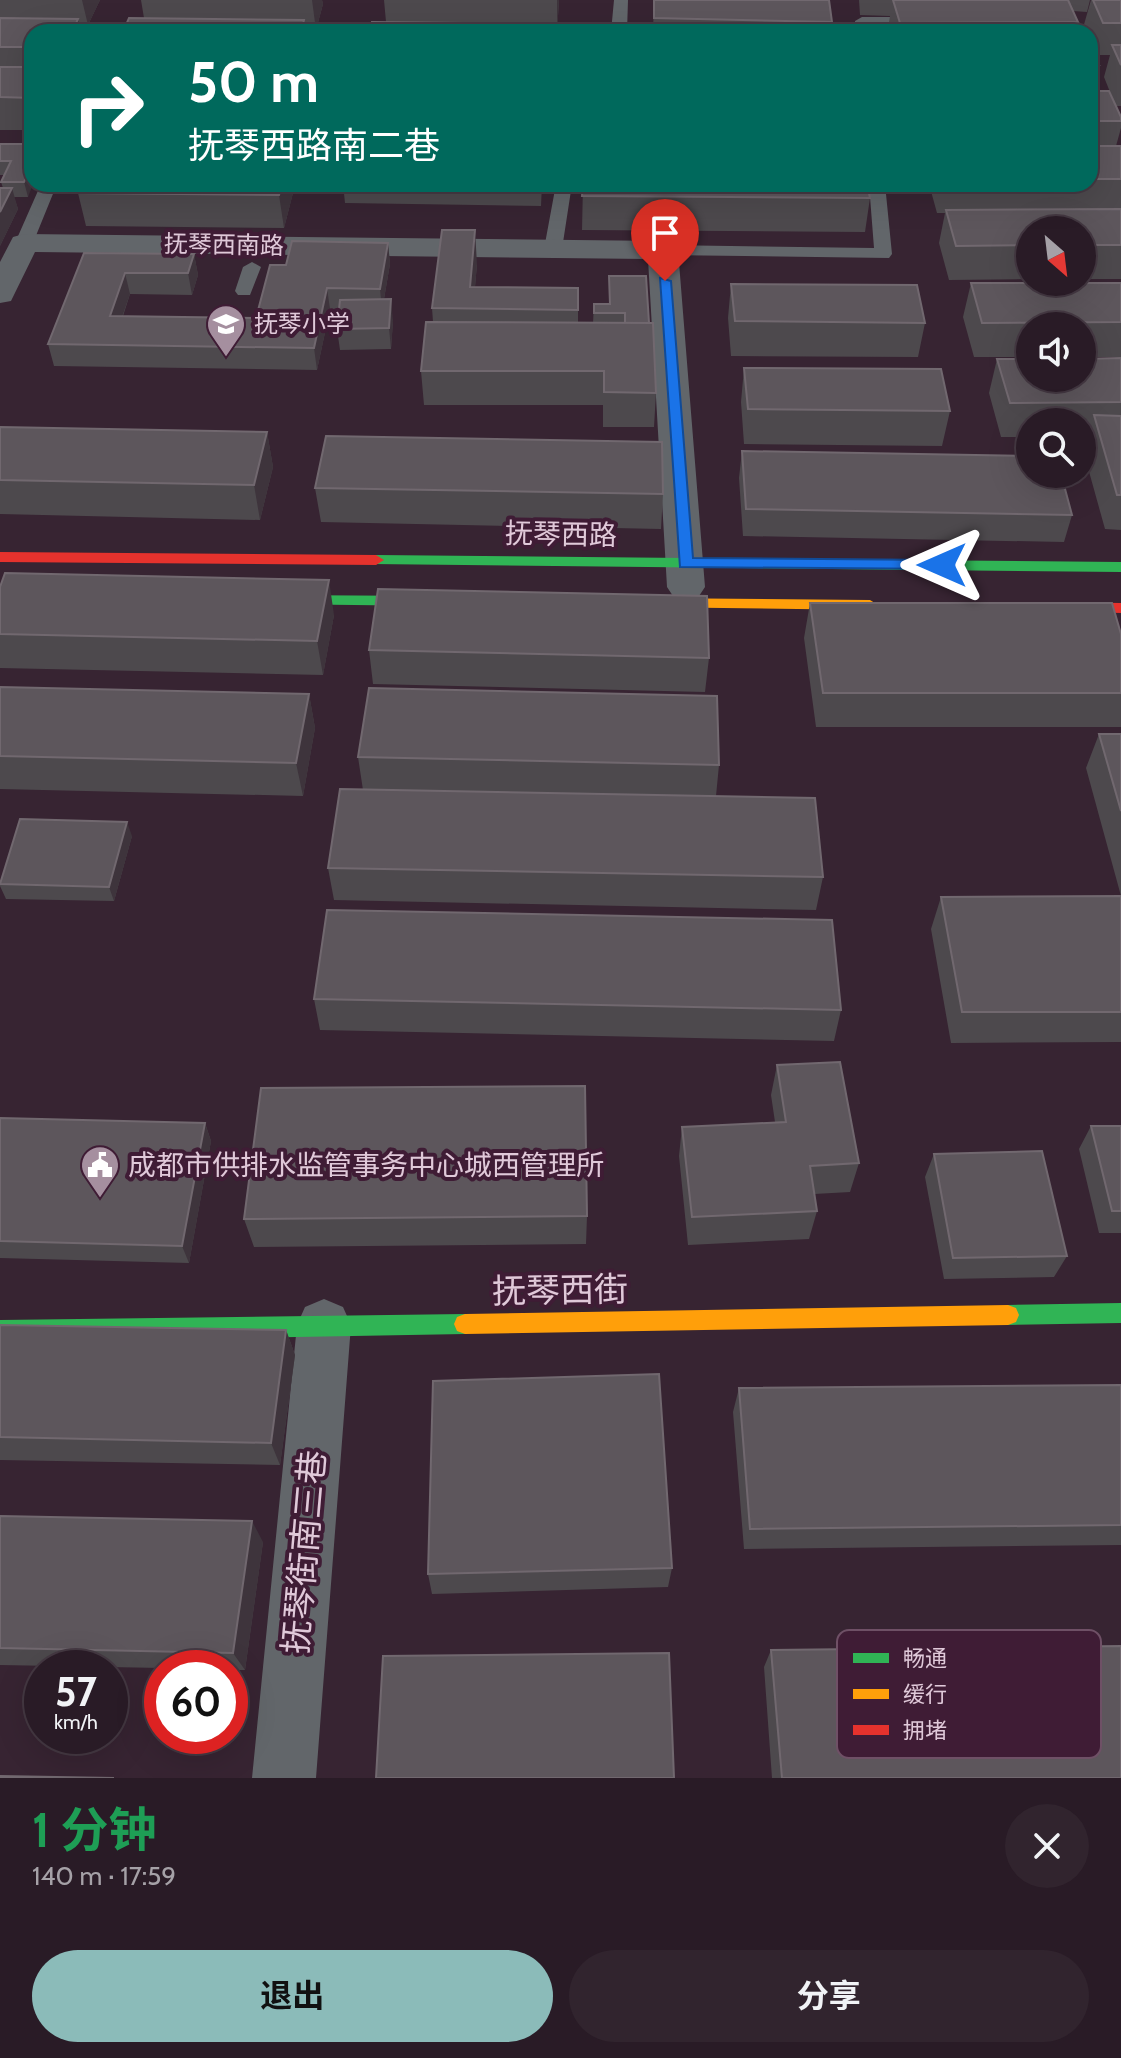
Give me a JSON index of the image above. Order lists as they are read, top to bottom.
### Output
{
  "streets": {
    "main road": ["抚琴西路", "抚琴西街"],
    "street": ["抚琴西南路", "抚琴街南三巷"]
  },
  "crossings": [
    ["抚琴西街", "抚琴街南三巷"]
  ],
  "places": {
    "school or university": ["抚琴小学"],
    "public building": ["成都市供排水监管事务中心城西管理所"]
  },
  "legend": ["畅通", "缓行", "拥堵"],
  "north": "bottom right",
  "page": {
    "turn": ["50 m", "抚琴西路南二巷"],
    "speed": "57 km/h",
    "limit": "60",
    "heading": ["1 分钟", "140 m · 17:59"],
    "buttons": ["退出", "分享"]
  }
}
